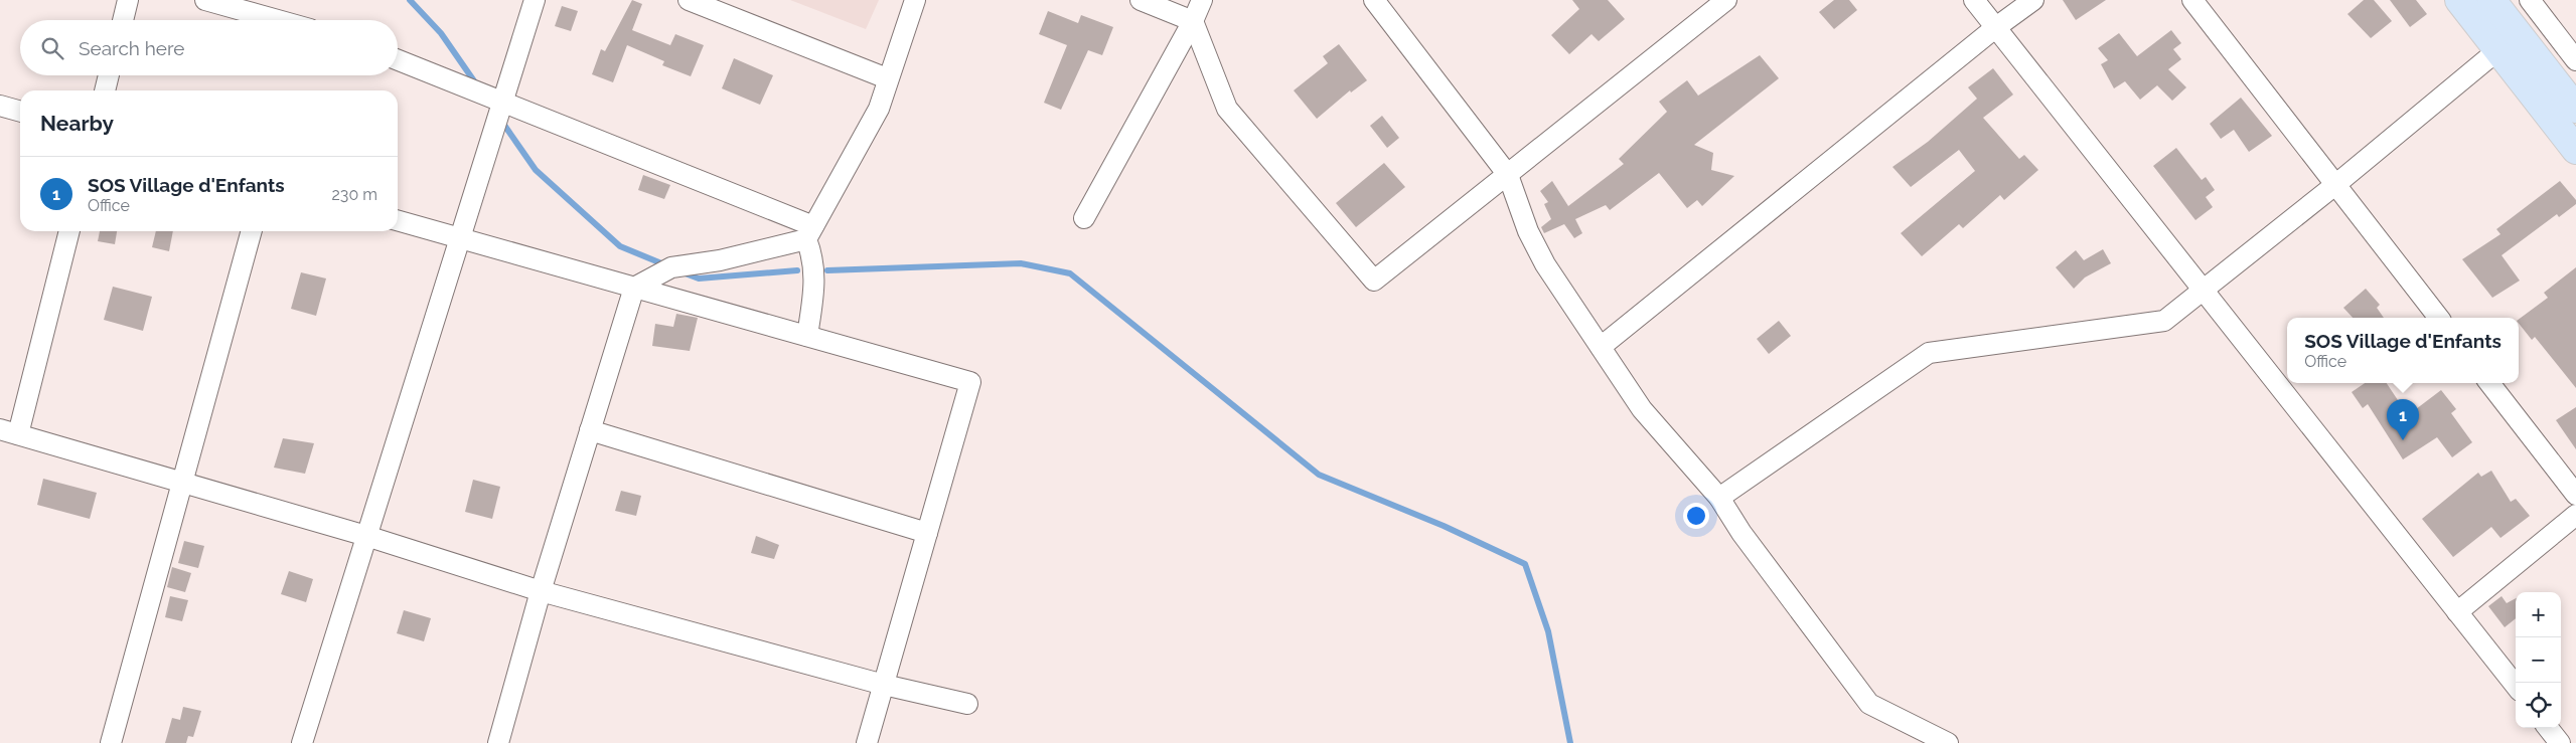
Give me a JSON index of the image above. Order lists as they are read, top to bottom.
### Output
{
  "page": {
    "search": "Search here",
    "heading": "Nearby",
    "list": [
      {
        "mark": "1",
        "name": "SOS Village d'Enfants",
        "note": "Office",
        "value": "230 m"
      }
    ],
    "popup": ["SOS Village d'Enfants", "Office"],
    "pins": "1",
    "map_buttons": ["+", "−"]
  }
}
